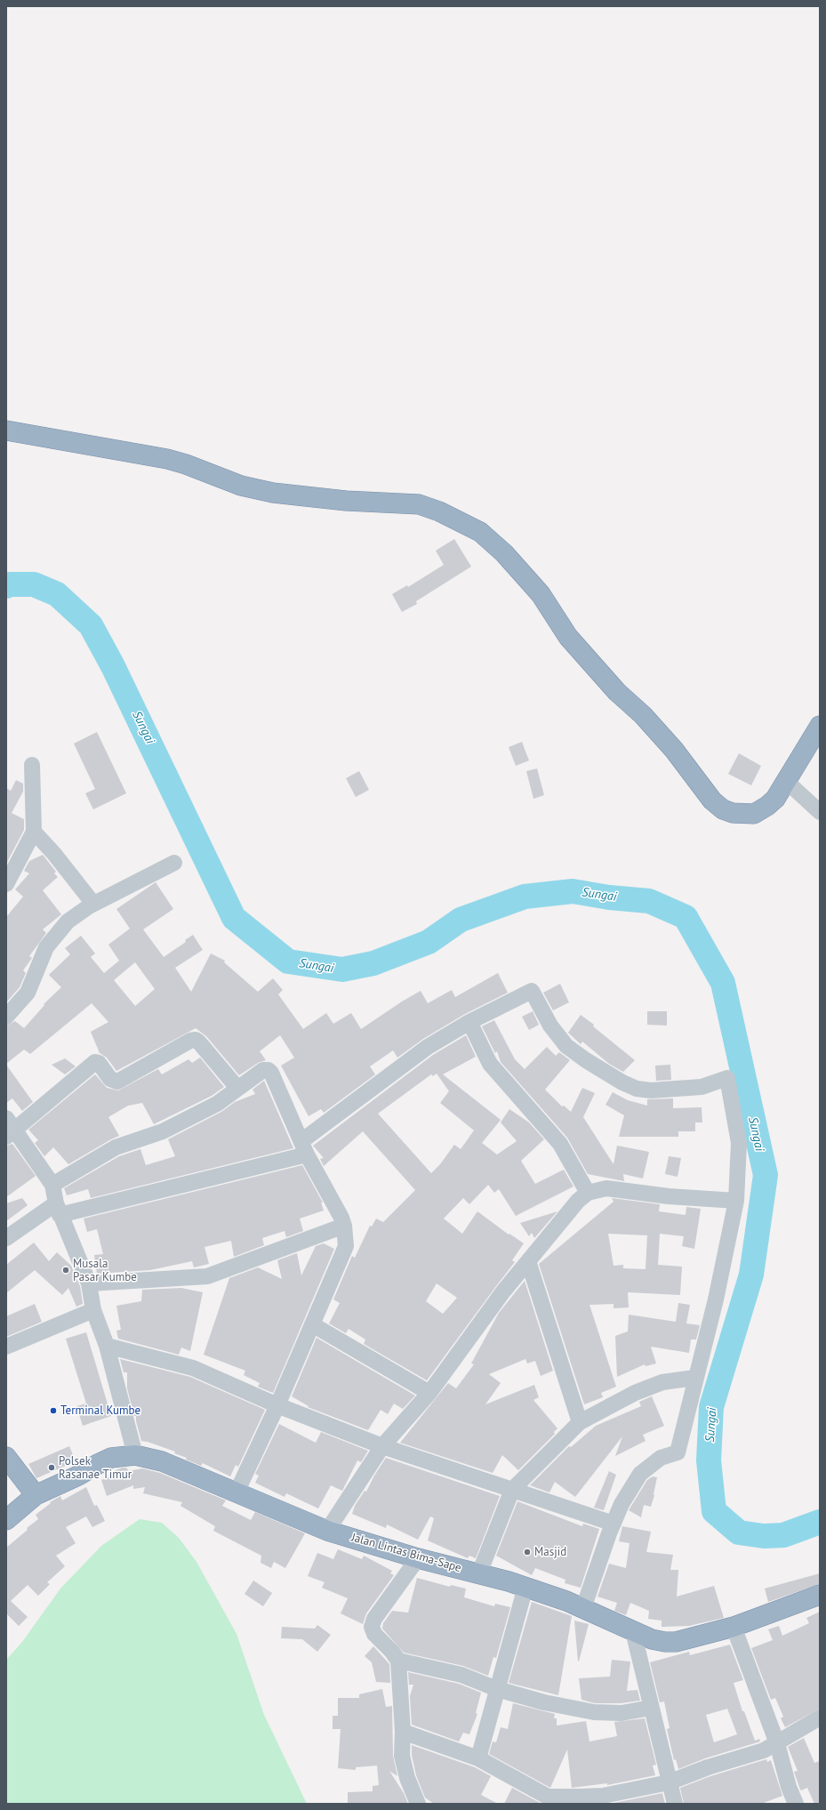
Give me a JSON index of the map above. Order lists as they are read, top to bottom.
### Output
{
  "streets": {
    "highway": ["Jalan Lintas Bima-Sape"]
  },
  "water": ["Sungai"],
  "places": [
    "Musala Pasar Kumbe",
    "Terminal Kumbe",
    "Polsek Rasanae Timur",
    "Masjid"
  ]
}
